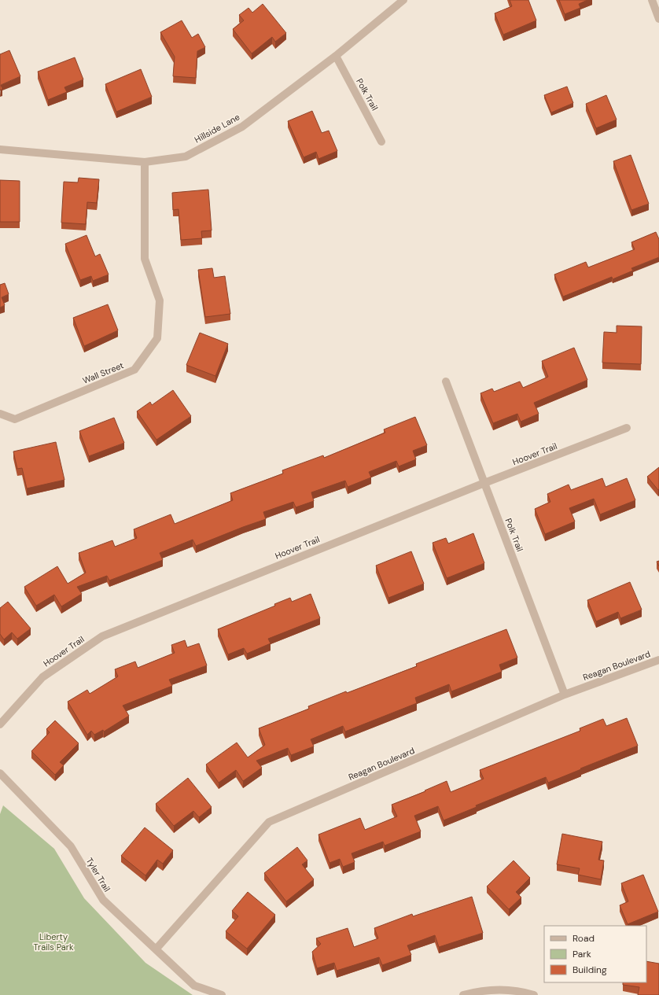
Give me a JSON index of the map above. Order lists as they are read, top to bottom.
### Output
{
  "streets": {
    "street": [
      "Polk Trail",
      "Hillside Lane",
      "Wall Street",
      "Hoover Trail",
      "Reagan Boulevard",
      "Tyler Trail"
    ]
  },
  "crossings": [
    ["Polk Trail", "Hillside Lane"],
    ["Polk Trail", "Hoover Trail"],
    ["Polk Trail", "Reagan Boulevard"],
    ["Hillside Lane", "Wall Street"],
    ["Reagan Boulevard", "Tyler Trail"]
  ],
  "parks": ["Liberty Trails Park"],
  "legend": ["Road", "Park", "Building"]
}
